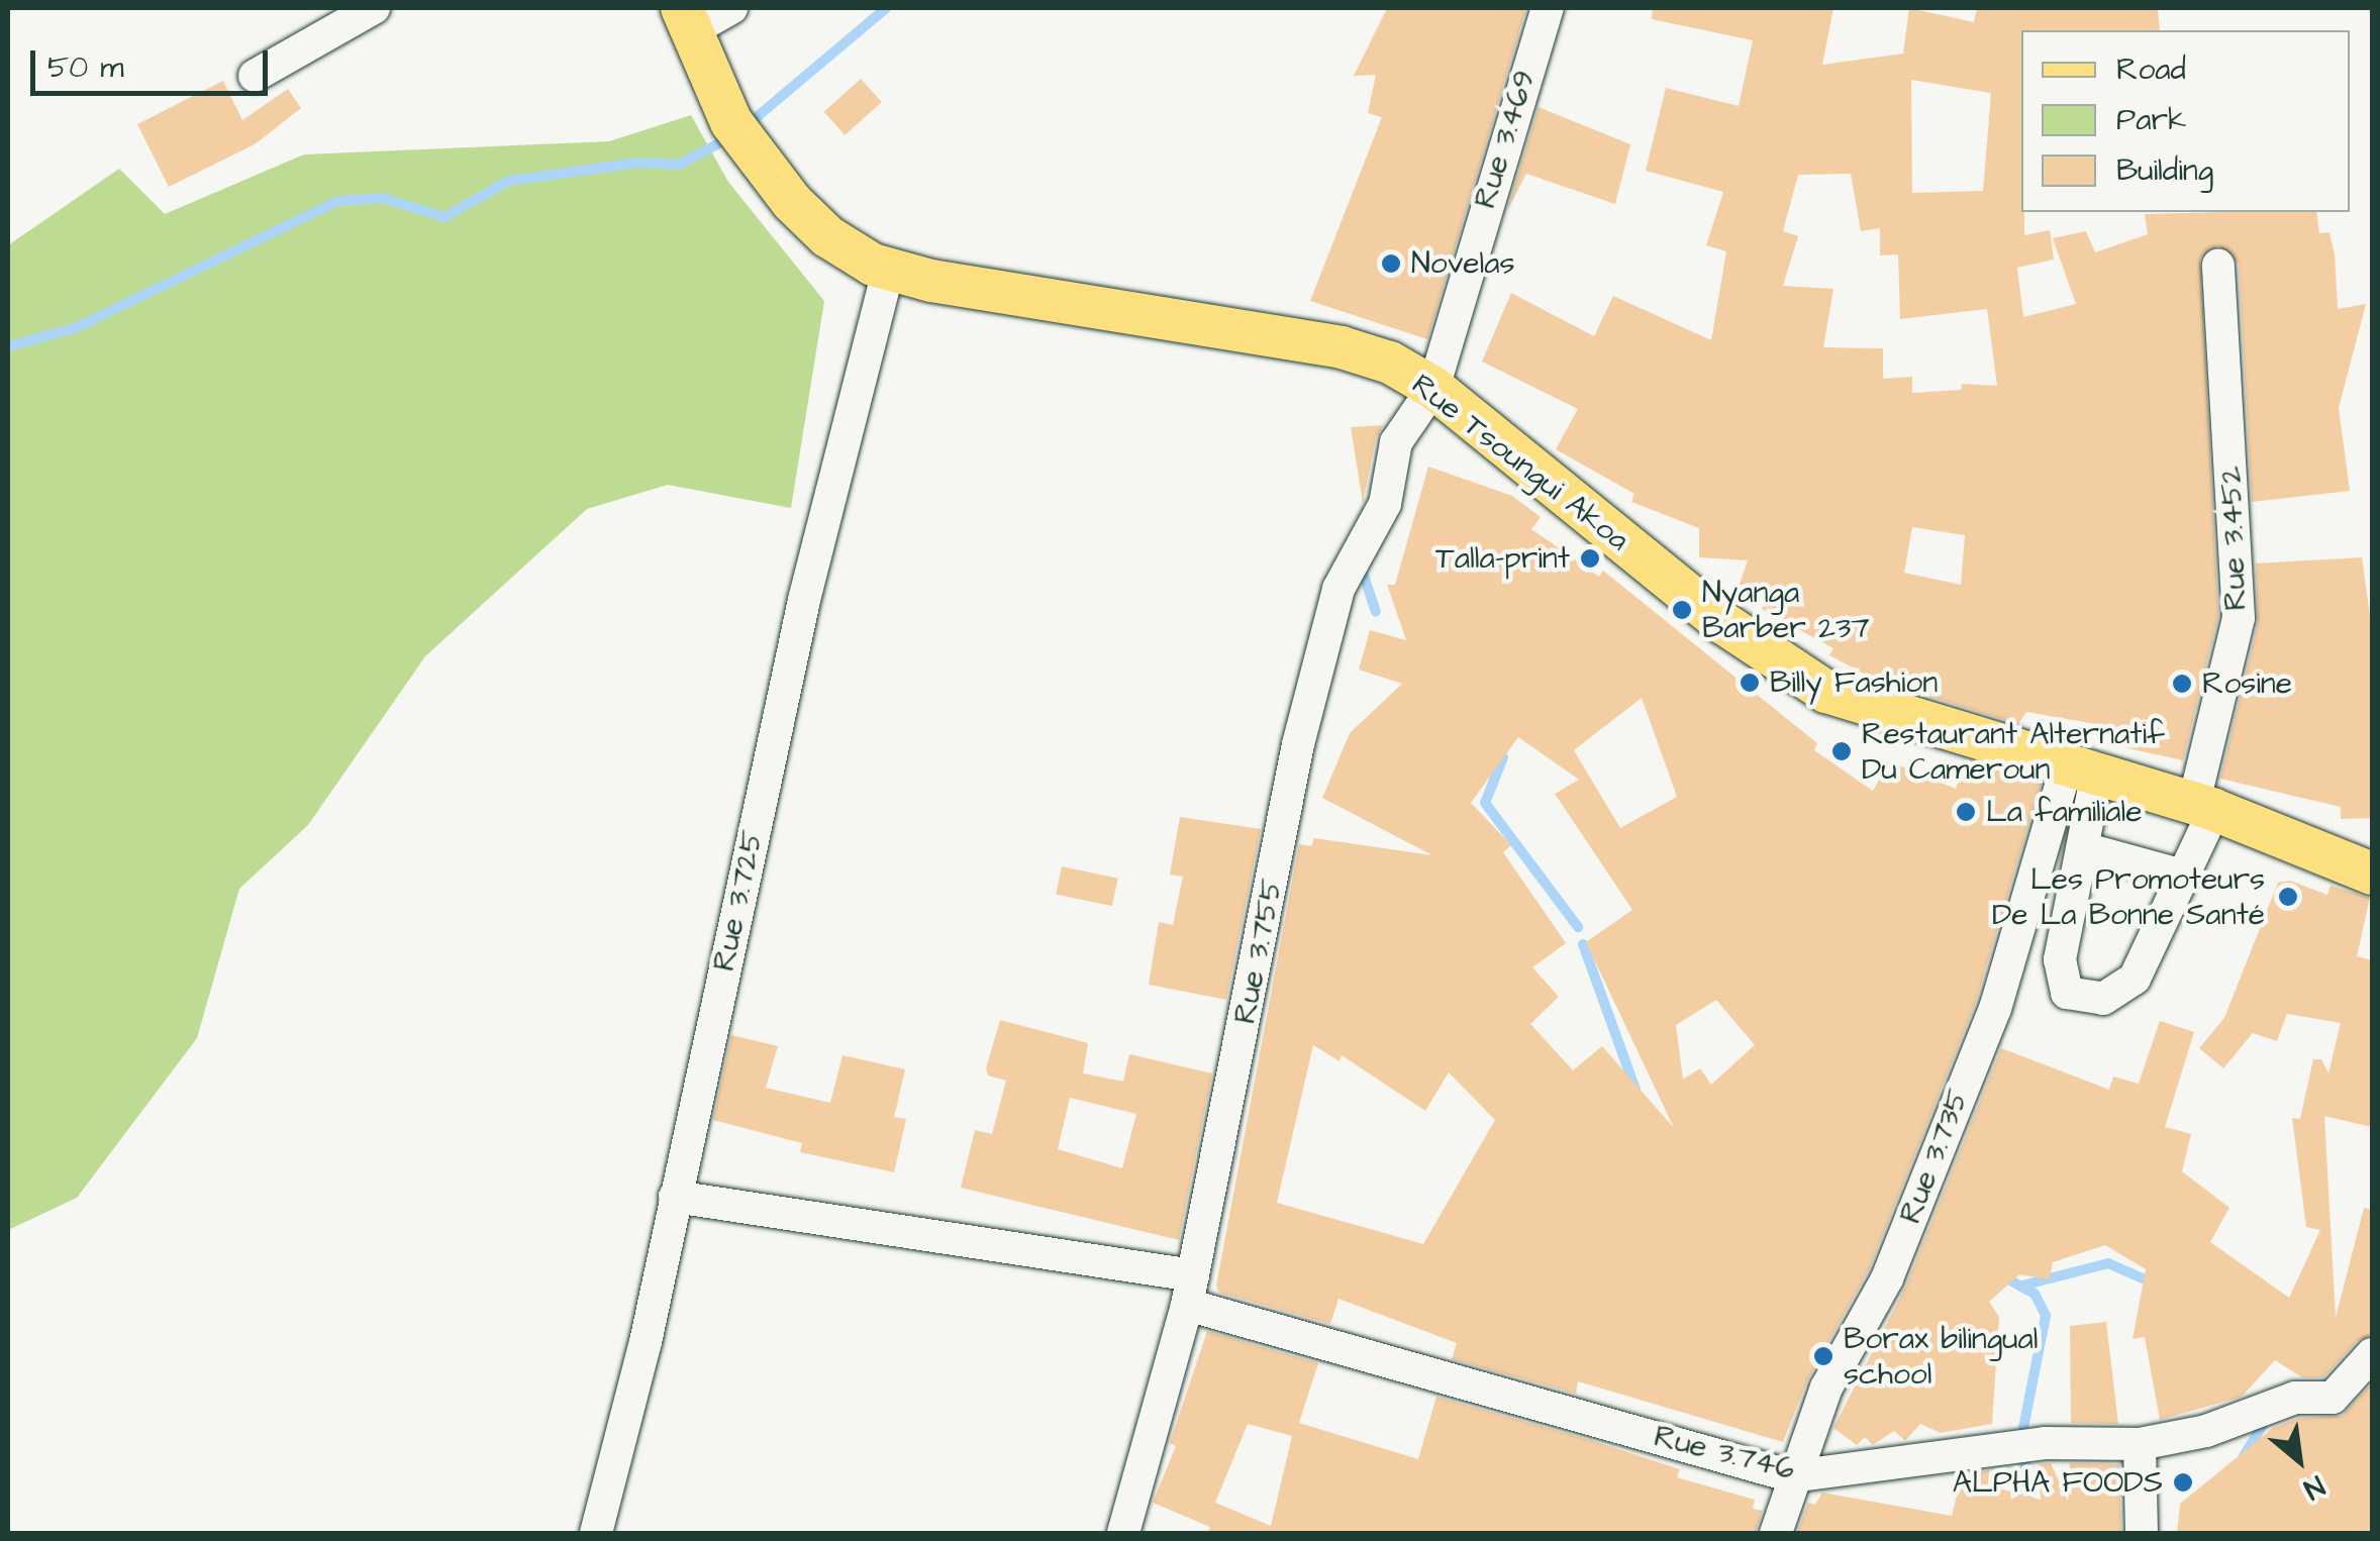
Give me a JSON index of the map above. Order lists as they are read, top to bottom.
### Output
{
  "streets": {
    "main road": ["Rue Tsoungui Akoa"],
    "street": [
      "Rue 3.469",
      "Rue 3.452",
      "Rue 3.725",
      "Rue 3.755",
      "Rue 3.735",
      "Rue 3.746"
    ]
  },
  "crossings": [
    ["Rue 3.469", "Rue Tsoungui Akoa"],
    ["Rue 3.469", "Rue 3.755"],
    ["Rue Tsoungui Akoa", "Rue 3.452"],
    ["Rue Tsoungui Akoa", "Rue 3.725"],
    ["Rue Tsoungui Akoa", "Rue 3.755"],
    ["Rue Tsoungui Akoa", "Rue 3.735"],
    ["Rue 3.725", "Rue 3.746"],
    ["Rue 3.755", "Rue 3.746"],
    ["Rue 3.735", "Rue 3.746"]
  ],
  "places": [
    "Novelas",
    "Talla-print",
    "Nyanga Barber 237",
    "Billy Fashion",
    "Rosine",
    "Restaurant Alternatif Du Cameroun",
    "La familiale",
    "Les Promoteurs De La Bonne Santé",
    "Borax bilingual school",
    "ALPHA FOODS"
  ],
  "legend": ["Road", "Park", "Building"],
  "scale_bar": "50 m",
  "north": "bottom right"
}
